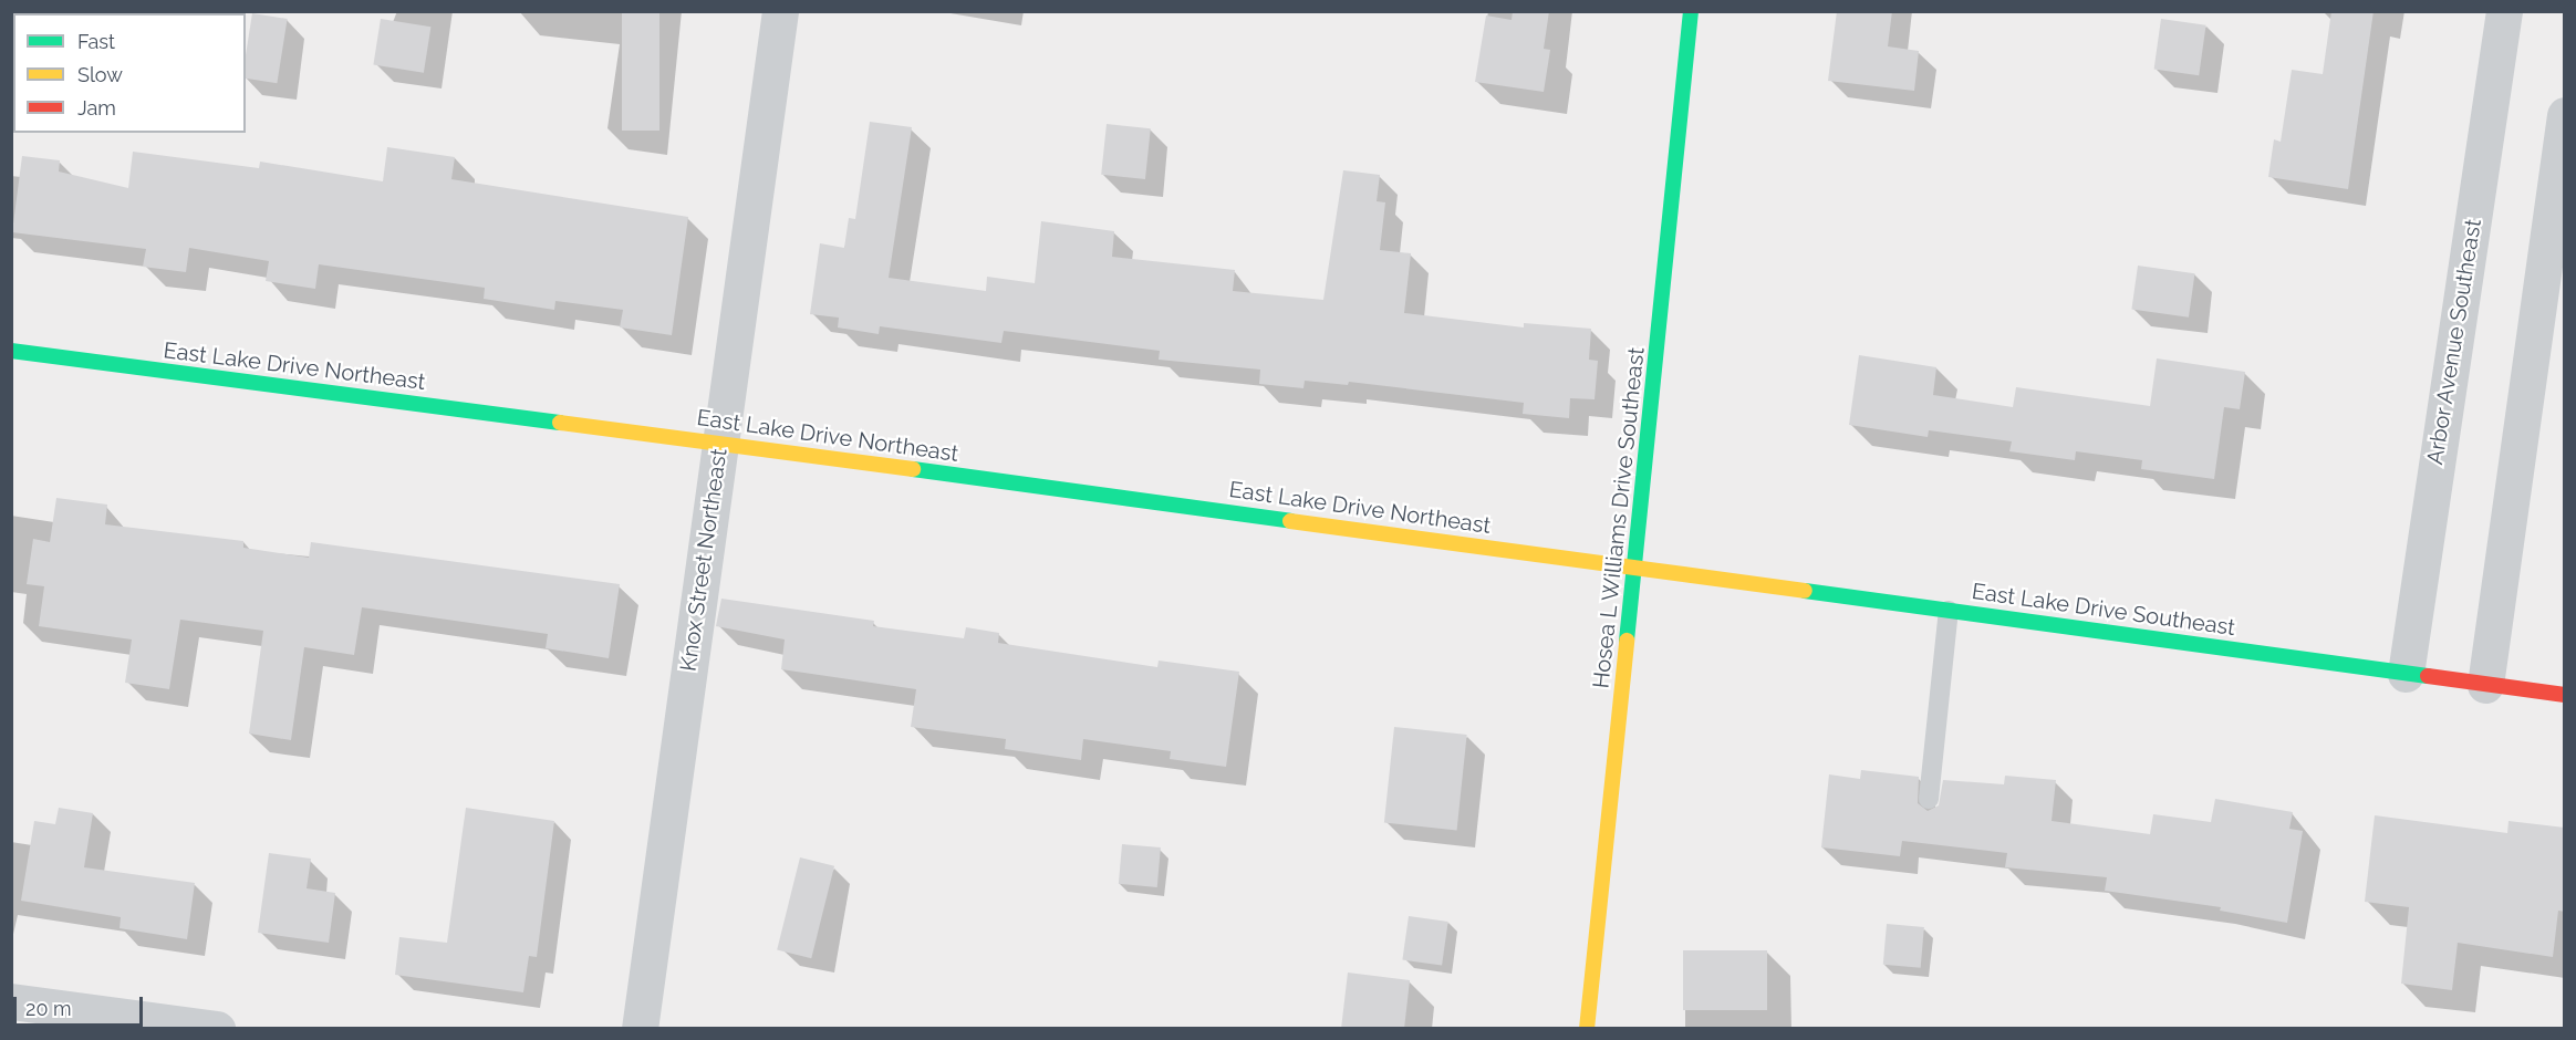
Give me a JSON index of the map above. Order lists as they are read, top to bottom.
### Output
{
  "streets": {
    "street": [
      "Arbor Avenue Southeast",
      "East Lake Drive Northeast",
      "Hosea L Williams Drive Southeast",
      "Knox Street Northeast",
      "East Lake Drive Southeast"
    ]
  },
  "crossings": [
    ["Arbor Avenue Southeast", "East Lake Drive Southeast"],
    ["East Lake Drive Northeast", "Hosea L Williams Drive Southeast"],
    ["East Lake Drive Northeast", "Knox Street Northeast"],
    ["East Lake Drive Northeast", "East Lake Drive Southeast"],
    ["Hosea L Williams Drive Southeast", "East Lake Drive Southeast"]
  ],
  "legend": ["Fast", "Slow", "Jam"],
  "scale_bar": "20 m"
}
